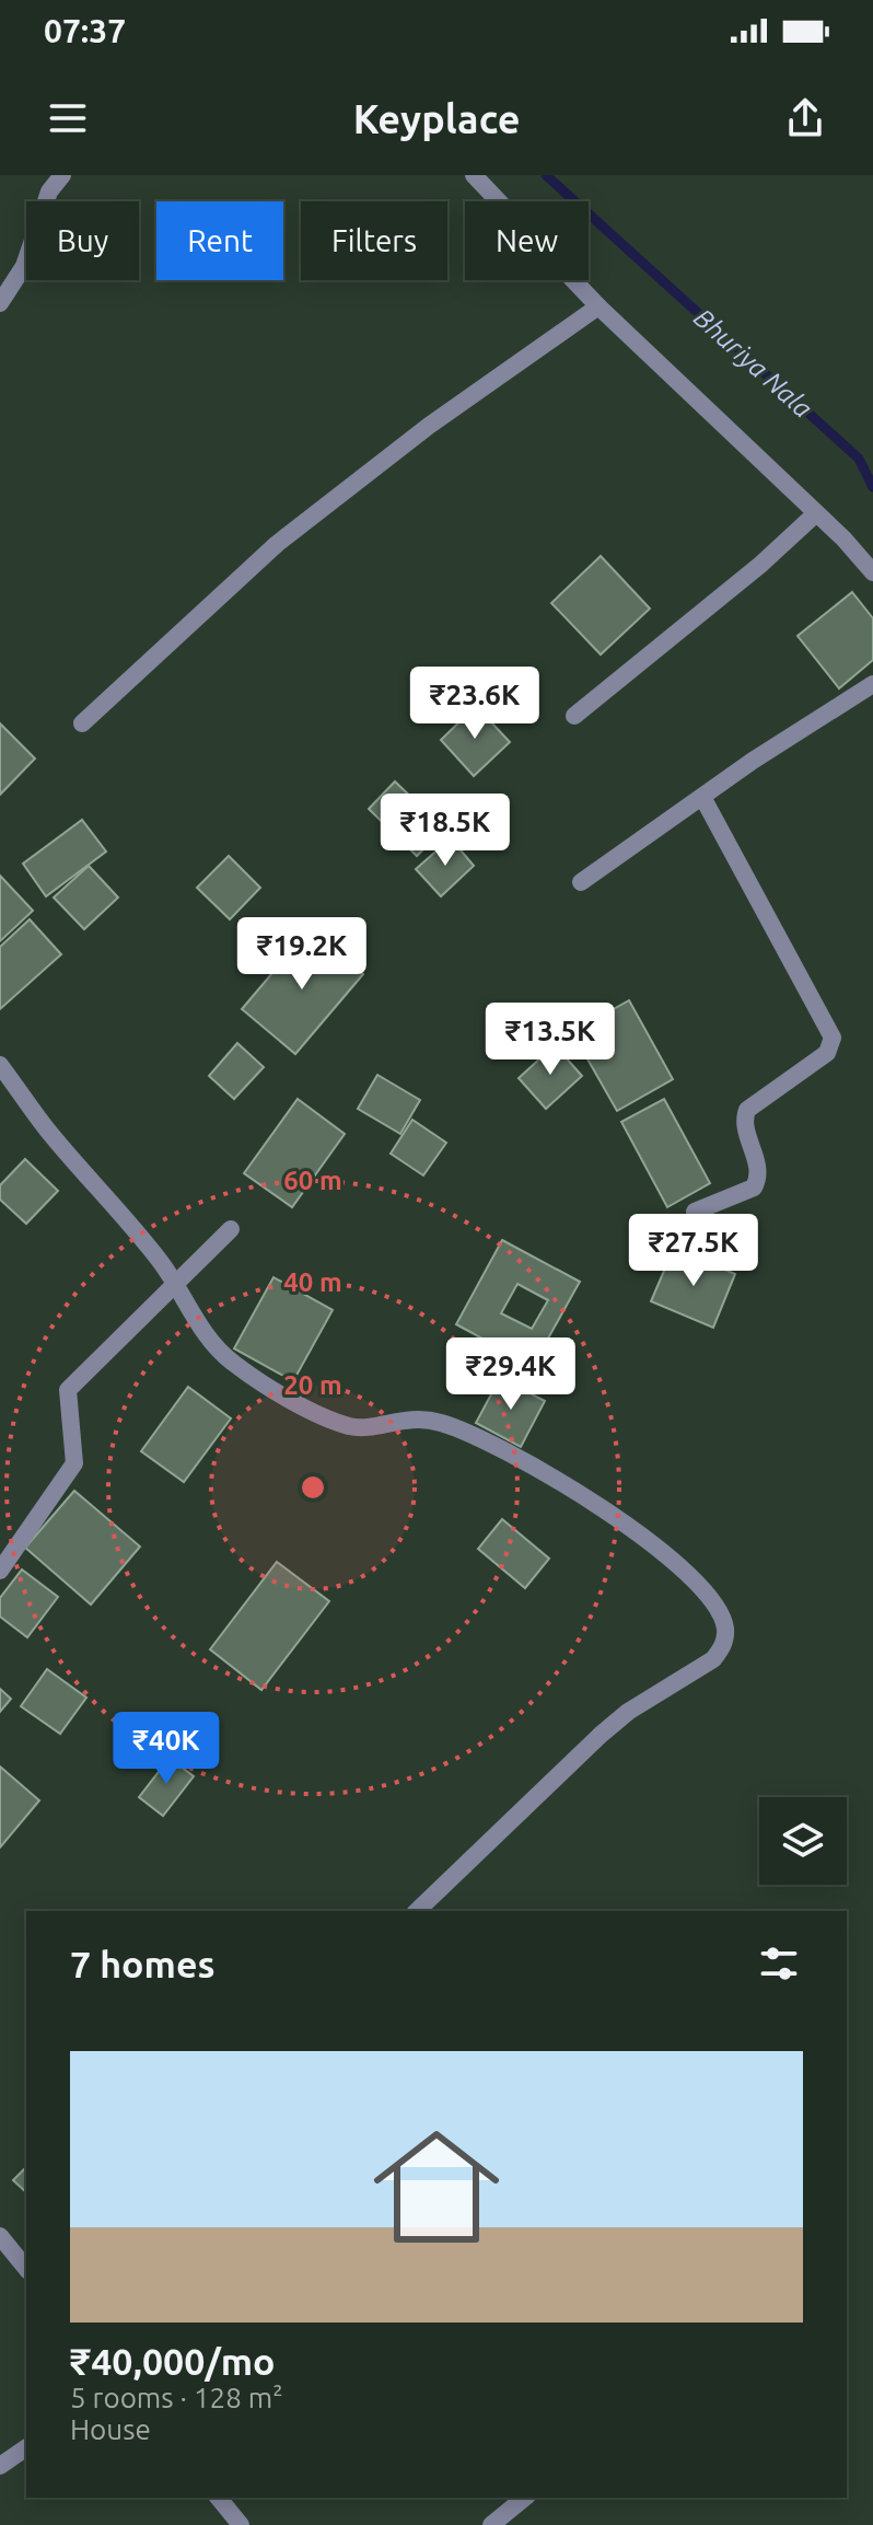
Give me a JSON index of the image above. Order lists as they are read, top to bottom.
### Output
{
  "water": ["Bhuriya Nala"],
  "page": {
    "status": "07:37",
    "header": "Keyplace",
    "chip": [
      "Buy",
      "Rent",
      "Filters",
      "New"
    ],
    "price": [
      "₹23.6K",
      "₹18.5K",
      "₹19.2K",
      "₹13.5K",
      "₹27.5K",
      "₹29.4K",
      "₹40K"
    ],
    "heading": "7 homes",
    "list": [
      {
        "name": "₹40,000/mo",
        "note": "5 rooms · 128 m² · House"
      }
    ]
  },
  "rings": ["60 m", "40 m", "20 m"]
}
